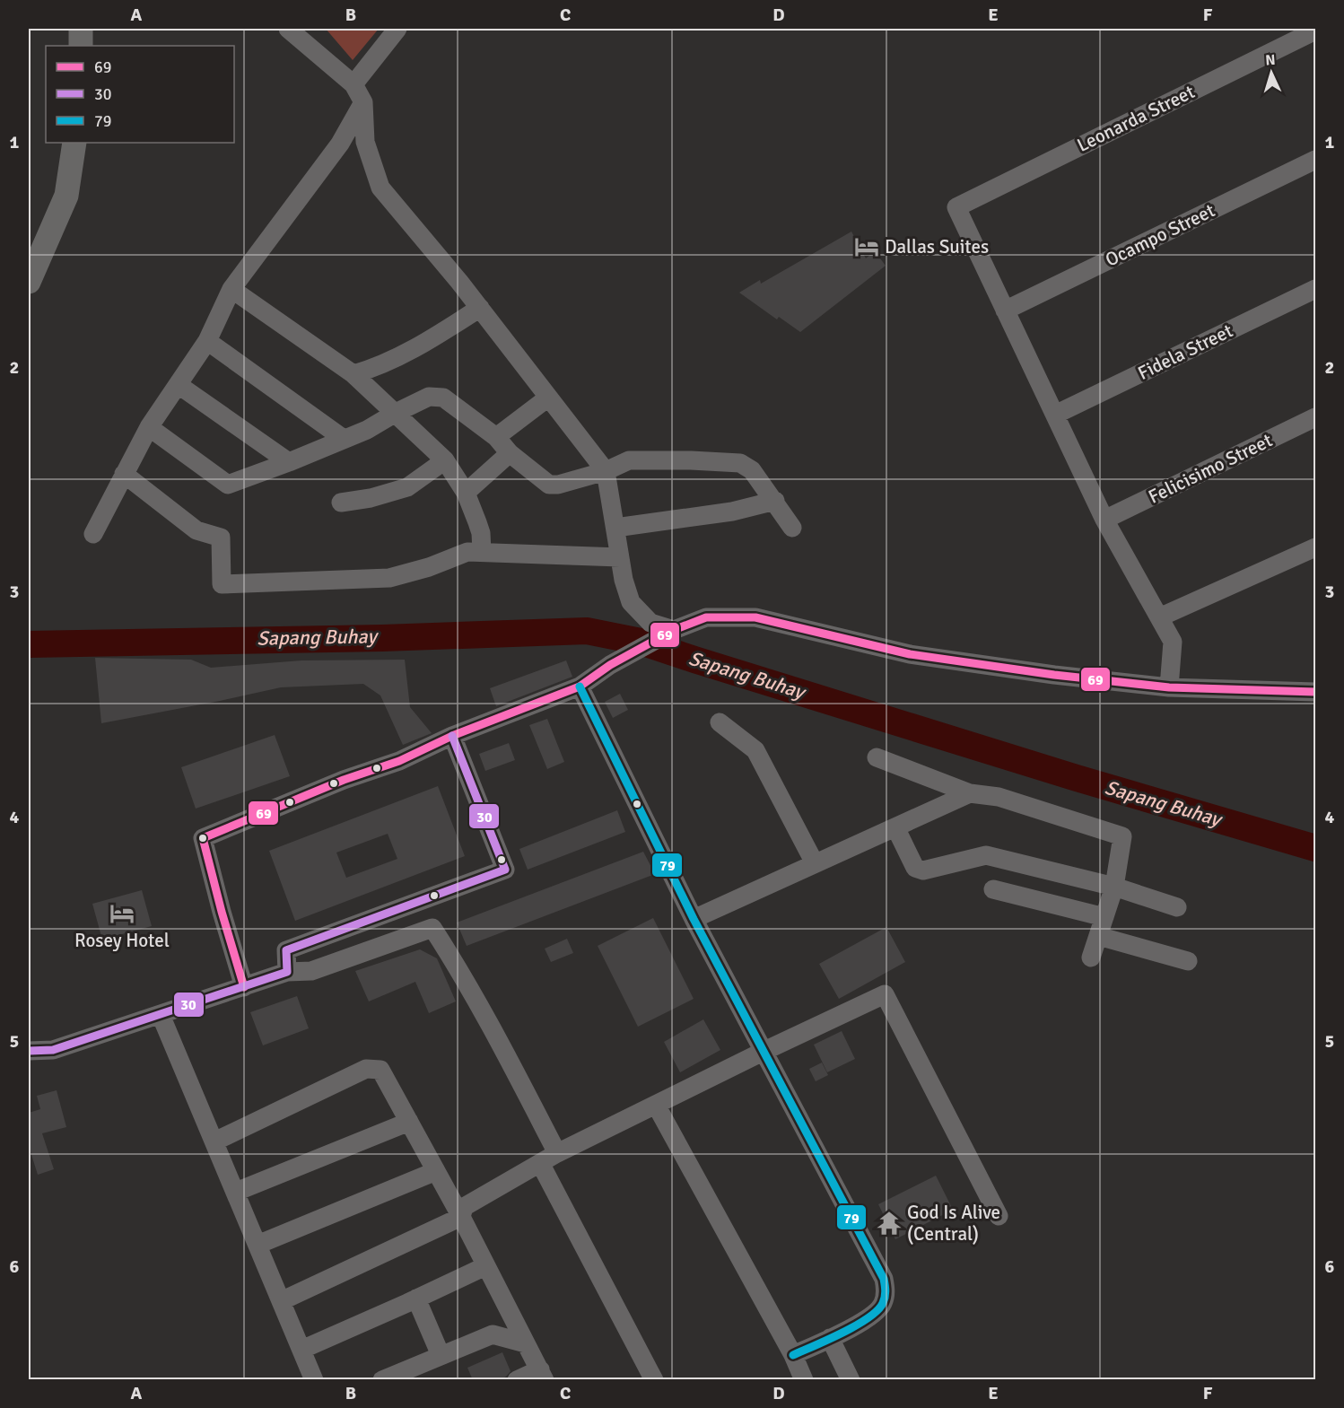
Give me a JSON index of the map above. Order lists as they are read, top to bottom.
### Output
{
  "streets": {
    "street": [
      "Leonarda Street",
      "Ocampo Street",
      "Fidela Street",
      "Felicisimo Street"
    ]
  },
  "crossings": [
    ["Leonarda Street", "Ocampo Street"]
  ],
  "water": ["Sapang Buhay"],
  "places": {
    "hotel": ["Dallas Suites", "Rosey Hotel"],
    "temple": ["God Is Alive (Central)"]
  },
  "lines": ["transit line 69", "transit line 79", "transit line 30"],
  "legend": ["69", "30", "79"],
  "north": "top",
  "grid": {
    "columns": [
      "A",
      "B",
      "C",
      "D",
      "E",
      "F"
    ],
    "rows": [
      "1",
      "2",
      "3",
      "4",
      "5",
      "6"
    ]
  }
}
